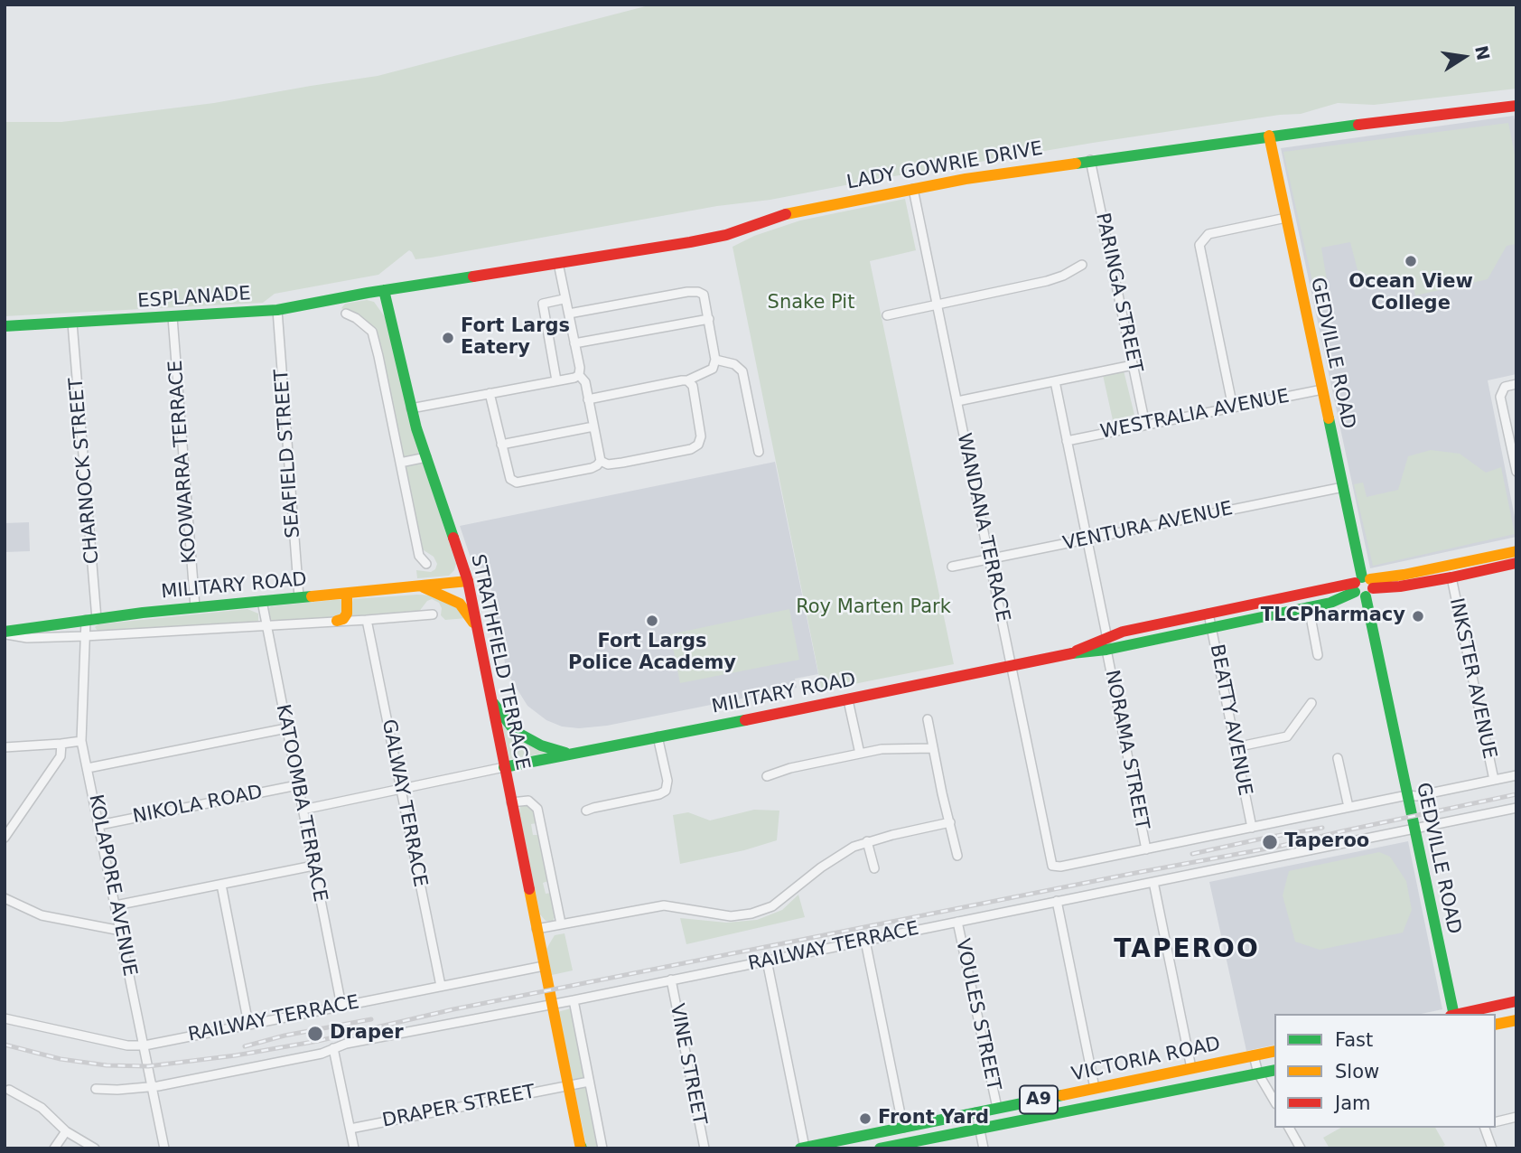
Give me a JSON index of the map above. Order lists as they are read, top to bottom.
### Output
{
  "streets": {
    "main road": [
      "LADY GOWRIE DRIVE",
      "ESPLANADE",
      "GEDVILLE ROAD",
      "MILITARY ROAD",
      "STRATHFIELD TERRACE",
      "VICTORIA ROAD",
      "A9"
    ],
    "street": [
      "PARINGA STREET",
      "WESTRALIA AVENUE",
      "SEAFIELD STREET",
      "KOOWARRA TERRACE",
      "CHARNOCK STREET",
      "VENTURA AVENUE",
      "WANDANA TERRACE",
      "INKSTER AVENUE",
      "BEATTY AVENUE",
      "NORAMA STREET",
      "KATOOMBA TERRACE",
      "GALWAY TERRACE",
      "NIKOLA ROAD",
      "KOLAPORE AVENUE",
      "RAILWAY TERRACE",
      "VOULES STREET",
      "VINE STREET",
      "DRAPER STREET"
    ]
  },
  "crossings": [
    ["LADY GOWRIE DRIVE", "PARINGA STREET"],
    ["LADY GOWRIE DRIVE", "ESPLANADE"],
    ["LADY GOWRIE DRIVE", "GEDVILLE ROAD"],
    ["LADY GOWRIE DRIVE", "WANDANA TERRACE"],
    ["LADY GOWRIE DRIVE", "STRATHFIELD TERRACE"],
    ["PARINGA STREET", "WESTRALIA AVENUE"],
    ["ESPLANADE", "SEAFIELD STREET"],
    ["ESPLANADE", "KOOWARRA TERRACE"],
    ["ESPLANADE", "CHARNOCK STREET"],
    ["ESPLANADE", "STRATHFIELD TERRACE"],
    ["GEDVILLE ROAD", "WESTRALIA AVENUE"],
    ["GEDVILLE ROAD", "VENTURA AVENUE"],
    ["GEDVILLE ROAD", "MILITARY ROAD"],
    ["GEDVILLE ROAD", "RAILWAY TERRACE"],
    ["WESTRALIA AVENUE", "NORAMA STREET"],
    ["SEAFIELD STREET", "MILITARY ROAD"],
    ["KOOWARRA TERRACE", "MILITARY ROAD"],
    ["CHARNOCK STREET", "MILITARY ROAD"],
    ["CHARNOCK STREET", "KOLAPORE AVENUE"],
    ["VENTURA AVENUE", "WANDANA TERRACE"],
    ["VENTURA AVENUE", "NORAMA STREET"],
    ["WANDANA TERRACE", "MILITARY ROAD"],
    ["WANDANA TERRACE", "NORAMA STREET"],
    ["MILITARY ROAD", "STRATHFIELD TERRACE"],
    ["MILITARY ROAD", "INKSTER AVENUE"],
    ["MILITARY ROAD", "BEATTY AVENUE"],
    ["MILITARY ROAD", "NORAMA STREET"],
    ["MILITARY ROAD", "KATOOMBA TERRACE"],
    ["MILITARY ROAD", "GALWAY TERRACE"],
    ["MILITARY ROAD", "KOLAPORE AVENUE"],
    ["STRATHFIELD TERRACE", "RAILWAY TERRACE"],
    ["STRATHFIELD TERRACE", "DRAPER STREET"],
    ["KATOOMBA TERRACE", "NIKOLA ROAD"],
    ["KATOOMBA TERRACE", "RAILWAY TERRACE"],
    ["GALWAY TERRACE", "RAILWAY TERRACE"],
    ["NIKOLA ROAD", "KOLAPORE AVENUE"],
    ["KOLAPORE AVENUE", "RAILWAY TERRACE"],
    ["RAILWAY TERRACE", "VOULES STREET"],
    ["RAILWAY TERRACE", "VINE STREET"],
    ["VOULES STREET", "VICTORIA ROAD"]
  ],
  "districts": ["TAPEROO"],
  "parks": ["Snake Pit", "Roy Marten Park"],
  "places": [
    "Ocean View College",
    "Fort Largs Eatery",
    "TLCPharmacy",
    "Fort Largs Police Academy",
    "Taperoo",
    "Draper",
    "Front Yard"
  ],
  "legend": ["Fast", "Slow", "Jam"],
  "north": "right"
}
